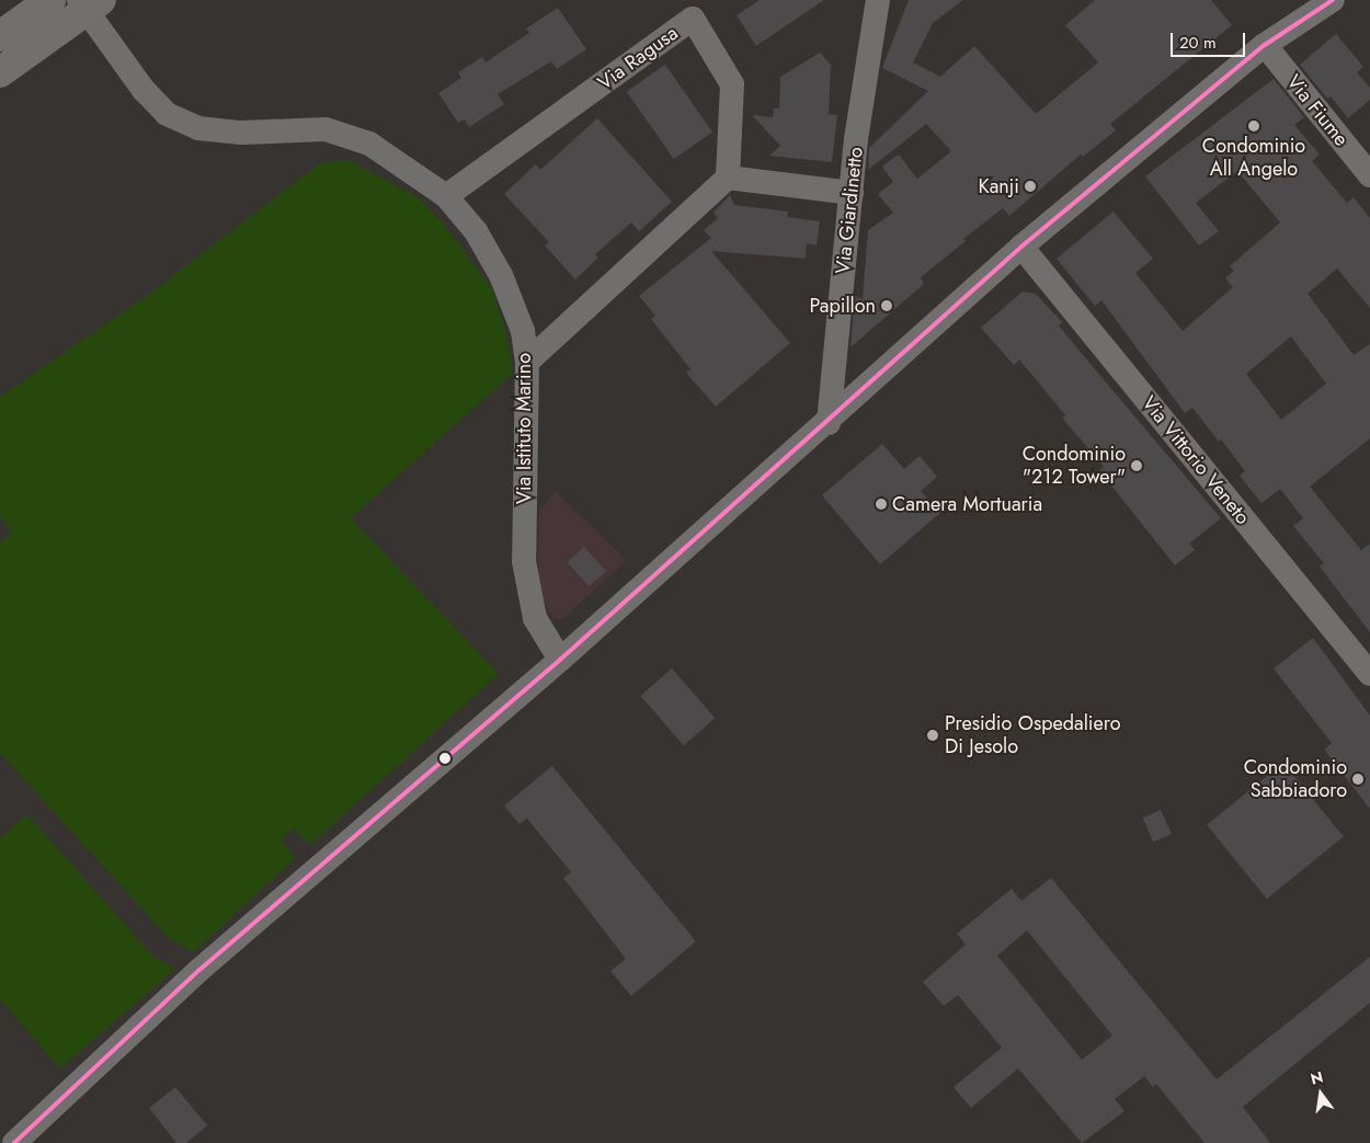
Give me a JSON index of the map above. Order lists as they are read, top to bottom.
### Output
{
  "streets": {
    "street": [
      "Via Ragusa",
      "Via Fiume",
      "Via Giardinetto",
      "Via Istituto Marino",
      "Via Vittorio Veneto"
    ]
  },
  "crossings": [
    ["Via Ragusa", "Via Istituto Marino"]
  ],
  "places": [
    "Condominio All Angelo",
    "Kanji",
    "Papillon",
    "Condominio \"212 Tower\"",
    "Camera Mortuaria",
    "Presidio Ospedaliero Di Jesolo",
    "Condominio Sabbiadoro"
  ],
  "scale_bar": "20 m",
  "north": "top"
}
